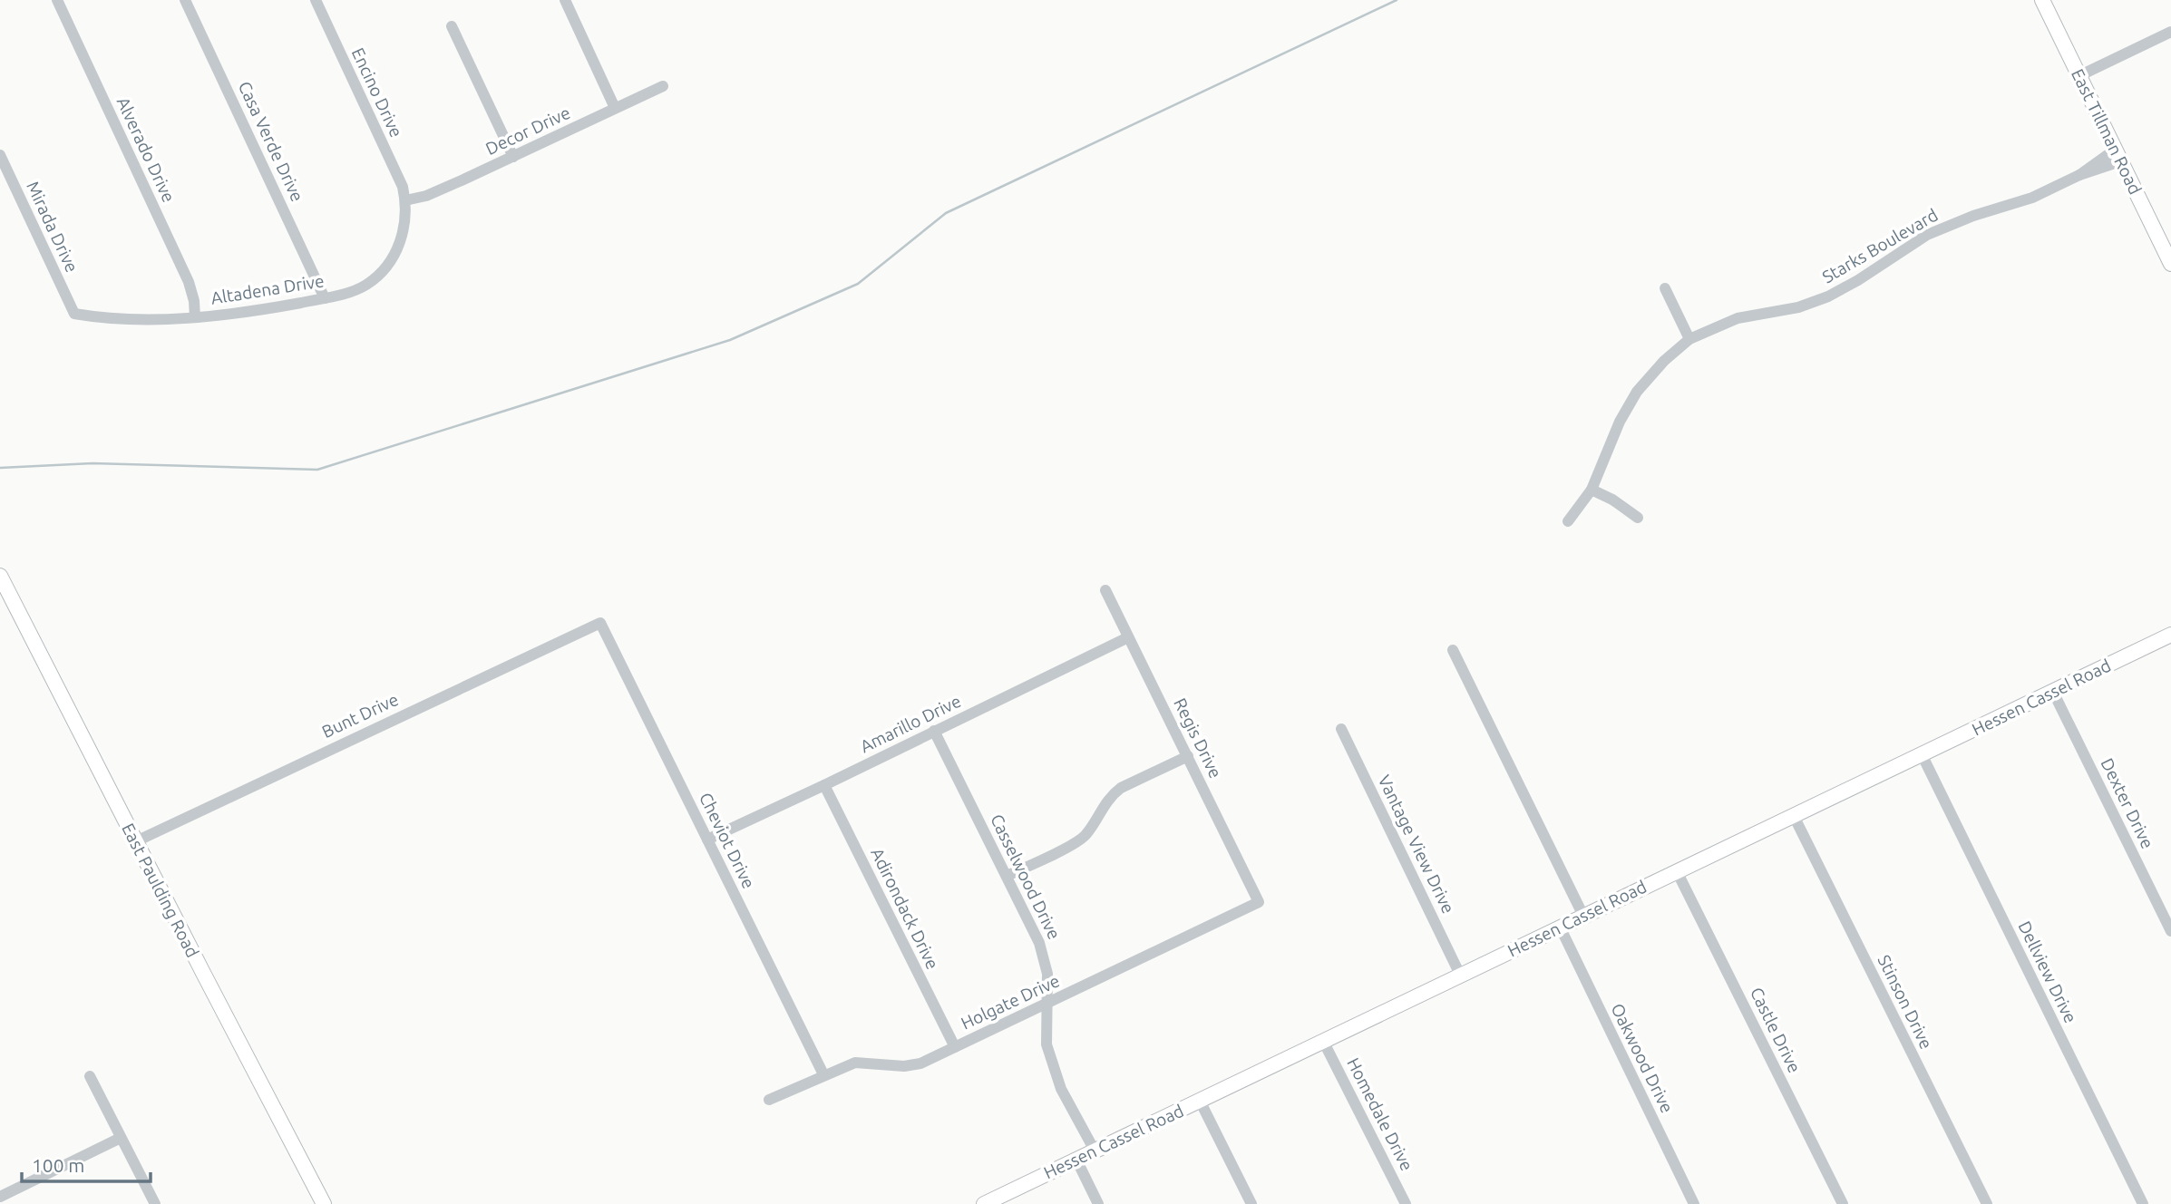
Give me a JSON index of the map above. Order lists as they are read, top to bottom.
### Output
{
  "streets": {
    "main road": ["East Tillman Road", "Hessen Cassel Road", "East Paulding Road"],
    "street": [
      "Encino Drive",
      "Decor Drive",
      "Casa Verde Drive",
      "Alverado Drive",
      "Mirada Drive",
      "Starks Boulevard",
      "Altadena Drive",
      "Bunt Drive",
      "Amarillo Drive",
      "Regis Drive",
      "Dexter Drive",
      "Cheviot Drive",
      "Vantage View Drive",
      "Casselwood Drive",
      "Adirondack Drive",
      "Dellview Drive",
      "Holgate Drive",
      "Stinson Drive",
      "Castle Drive",
      "Oakwood Drive",
      "Homedale Drive"
    ]
  },
  "crossings": [
    ["Encino Drive", "Decor Drive"],
    ["Encino Drive", "Altadena Drive"],
    ["Decor Drive", "Altadena Drive"],
    ["East Tillman Road", "Starks Boulevard"],
    ["Casa Verde Drive", "Altadena Drive"],
    ["Alverado Drive", "Altadena Drive"],
    ["Mirada Drive", "Altadena Drive"],
    ["Hessen Cassel Road", "Dexter Drive"],
    ["Hessen Cassel Road", "Vantage View Drive"],
    ["Hessen Cassel Road", "Casselwood Drive"],
    ["Hessen Cassel Road", "Dellview Drive"],
    ["Hessen Cassel Road", "Stinson Drive"],
    ["Hessen Cassel Road", "Castle Drive"],
    ["Hessen Cassel Road", "Oakwood Drive"],
    ["Hessen Cassel Road", "Homedale Drive"],
    ["Bunt Drive", "Cheviot Drive"],
    ["Bunt Drive", "East Paulding Road"],
    ["Amarillo Drive", "Regis Drive"],
    ["Amarillo Drive", "Cheviot Drive"],
    ["Amarillo Drive", "Casselwood Drive"],
    ["Amarillo Drive", "Adirondack Drive"],
    ["Regis Drive", "Holgate Drive"],
    ["Cheviot Drive", "Holgate Drive"],
    ["Casselwood Drive", "Holgate Drive"],
    ["Adirondack Drive", "Holgate Drive"]
  ],
  "scale_bar": "100 m"
}
